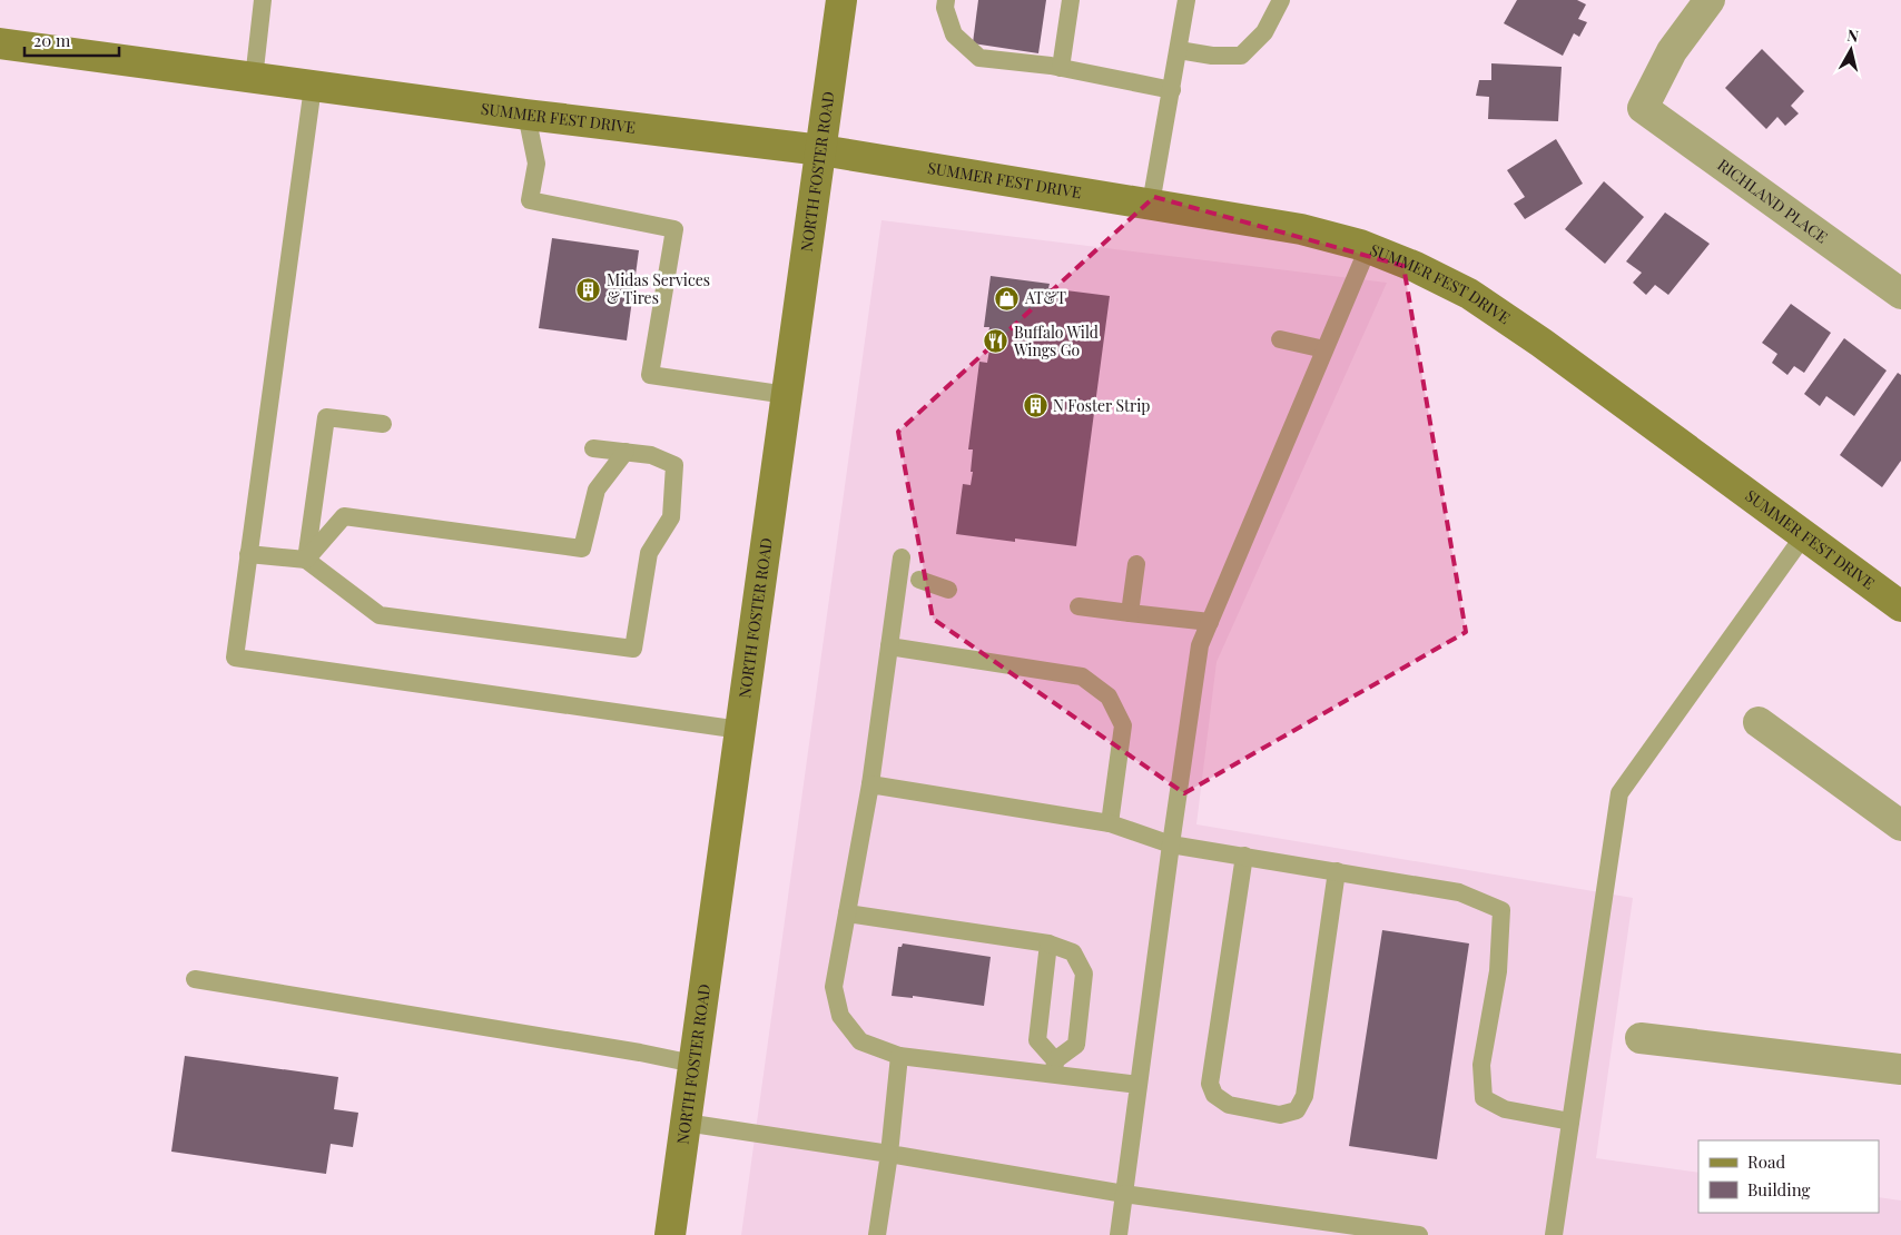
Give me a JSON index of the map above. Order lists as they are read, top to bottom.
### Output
{
  "streets": {
    "street": ["SUMMER FEST DRIVE", "NORTH FOSTER ROAD", "RICHLAND PLACE"]
  },
  "crossings": [
    ["SUMMER FEST DRIVE", "NORTH FOSTER ROAD"]
  ],
  "places": {
    "building": ["Midas Services & Tires", "N Foster Strip"],
    "shop": ["AT&T"],
    "restaurant": ["Buffalo Wild Wings Go"]
  },
  "legend": ["Road", "Building"],
  "scale_bar": "20 m",
  "north": "top"
}
